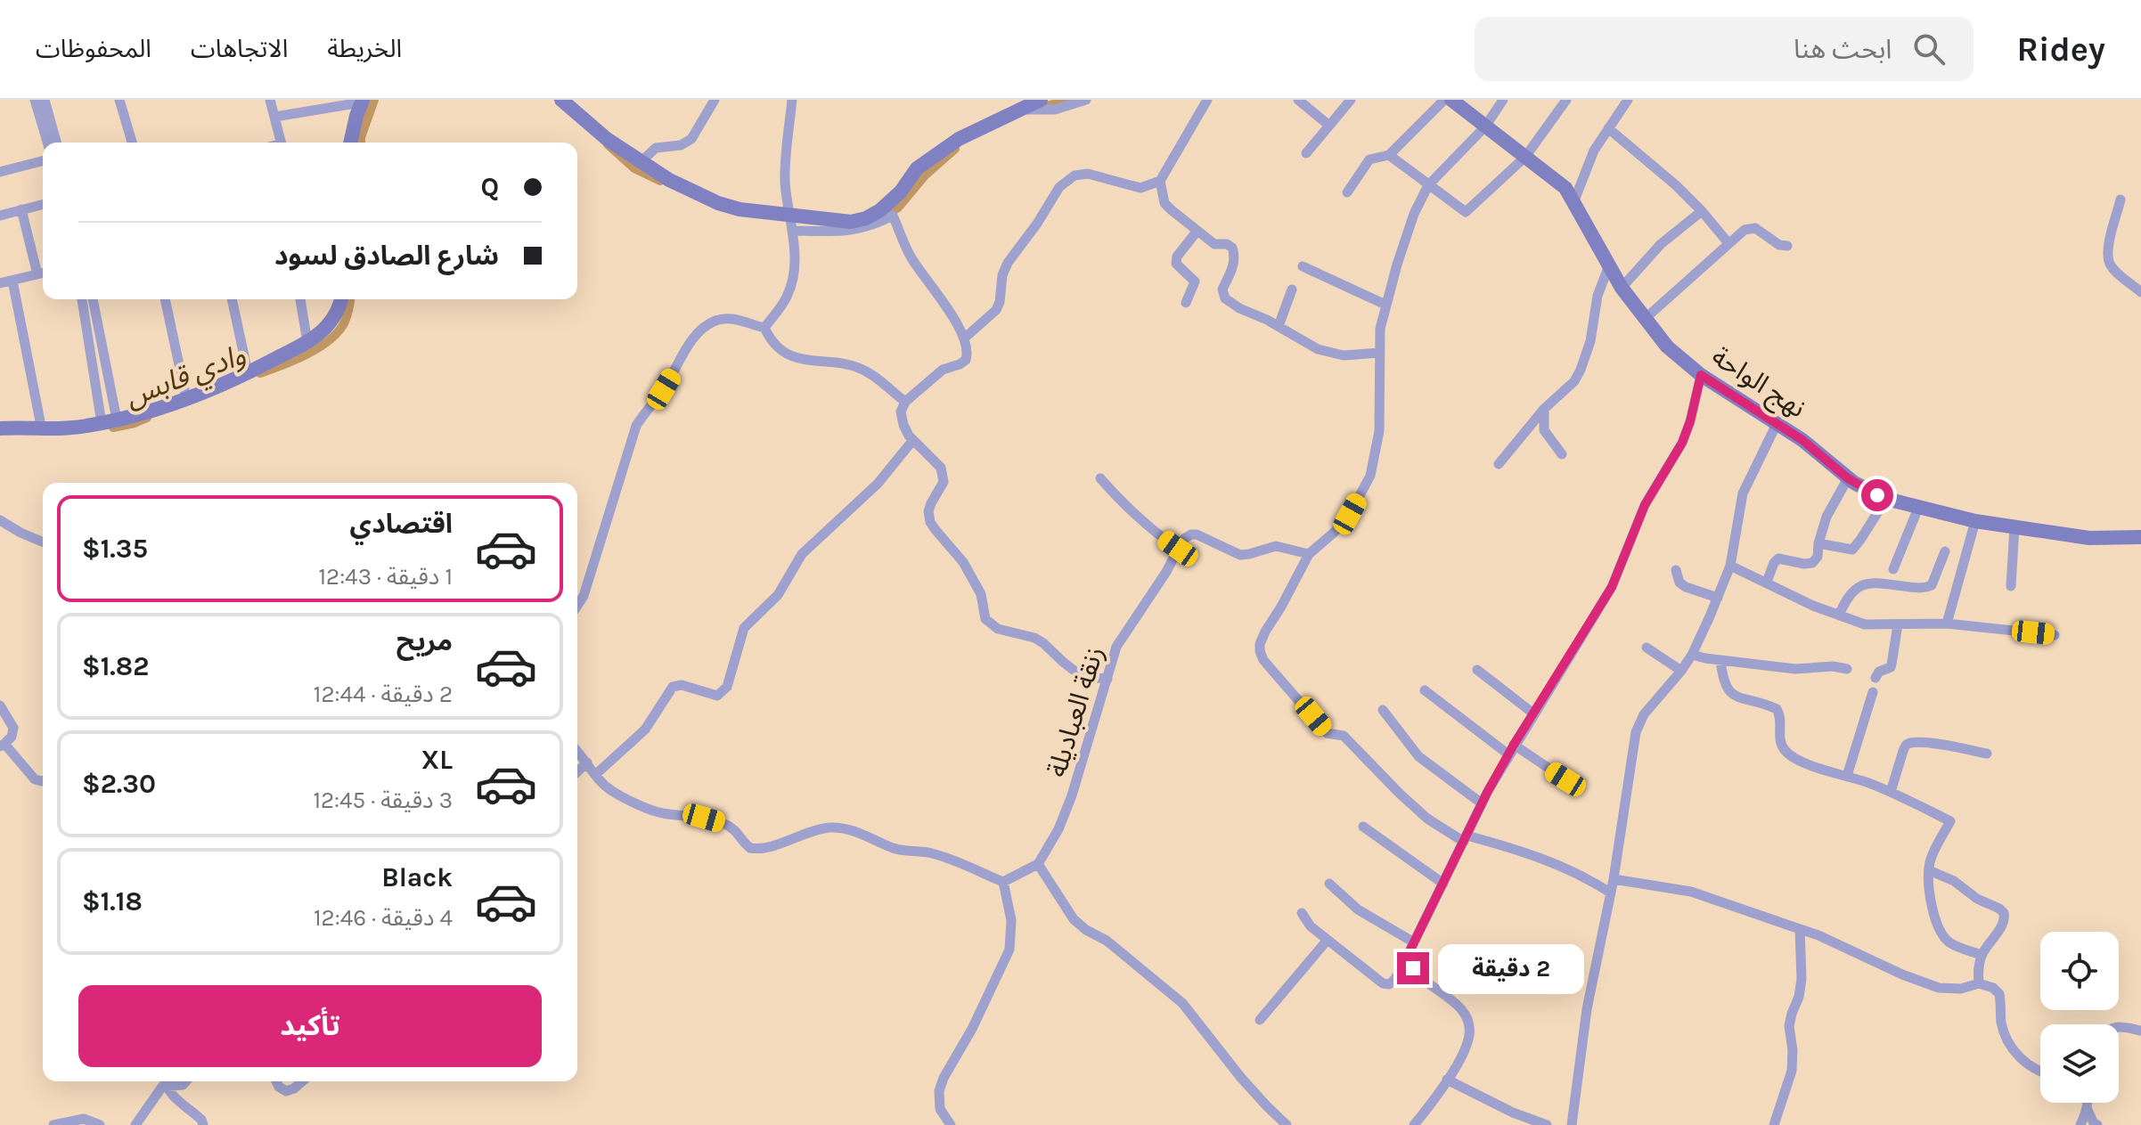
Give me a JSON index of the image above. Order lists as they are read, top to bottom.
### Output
{
  "streets": {
    "street": ["نهج الواحة", "زنقة العباديلة"]
  },
  "water": ["وادي قابس"],
  "page": {
    "header": "Ridey",
    "search": "ابحث هنا",
    "nav": ["الخريطة", "الاتجاهات", "المحفوظات"],
    "banner": ["Q", "شارع الصادق لسود"],
    "list": [
      {
        "name": "اقتصادي",
        "note": "1 دقيقة · 12:43",
        "value": "$1.35"
      },
      {
        "name": "مريح",
        "note": "2 دقيقة · 12:44",
        "value": "$1.82"
      },
      {
        "name": "XL",
        "note": "3 دقيقة · 12:45",
        "value": "$2.30"
      },
      {
        "name": "Black",
        "note": "4 دقيقة · 12:46",
        "value": "$1.18"
      }
    ],
    "bubble": "2 دقيقة",
    "buttons": "تأكيد"
  }
}
